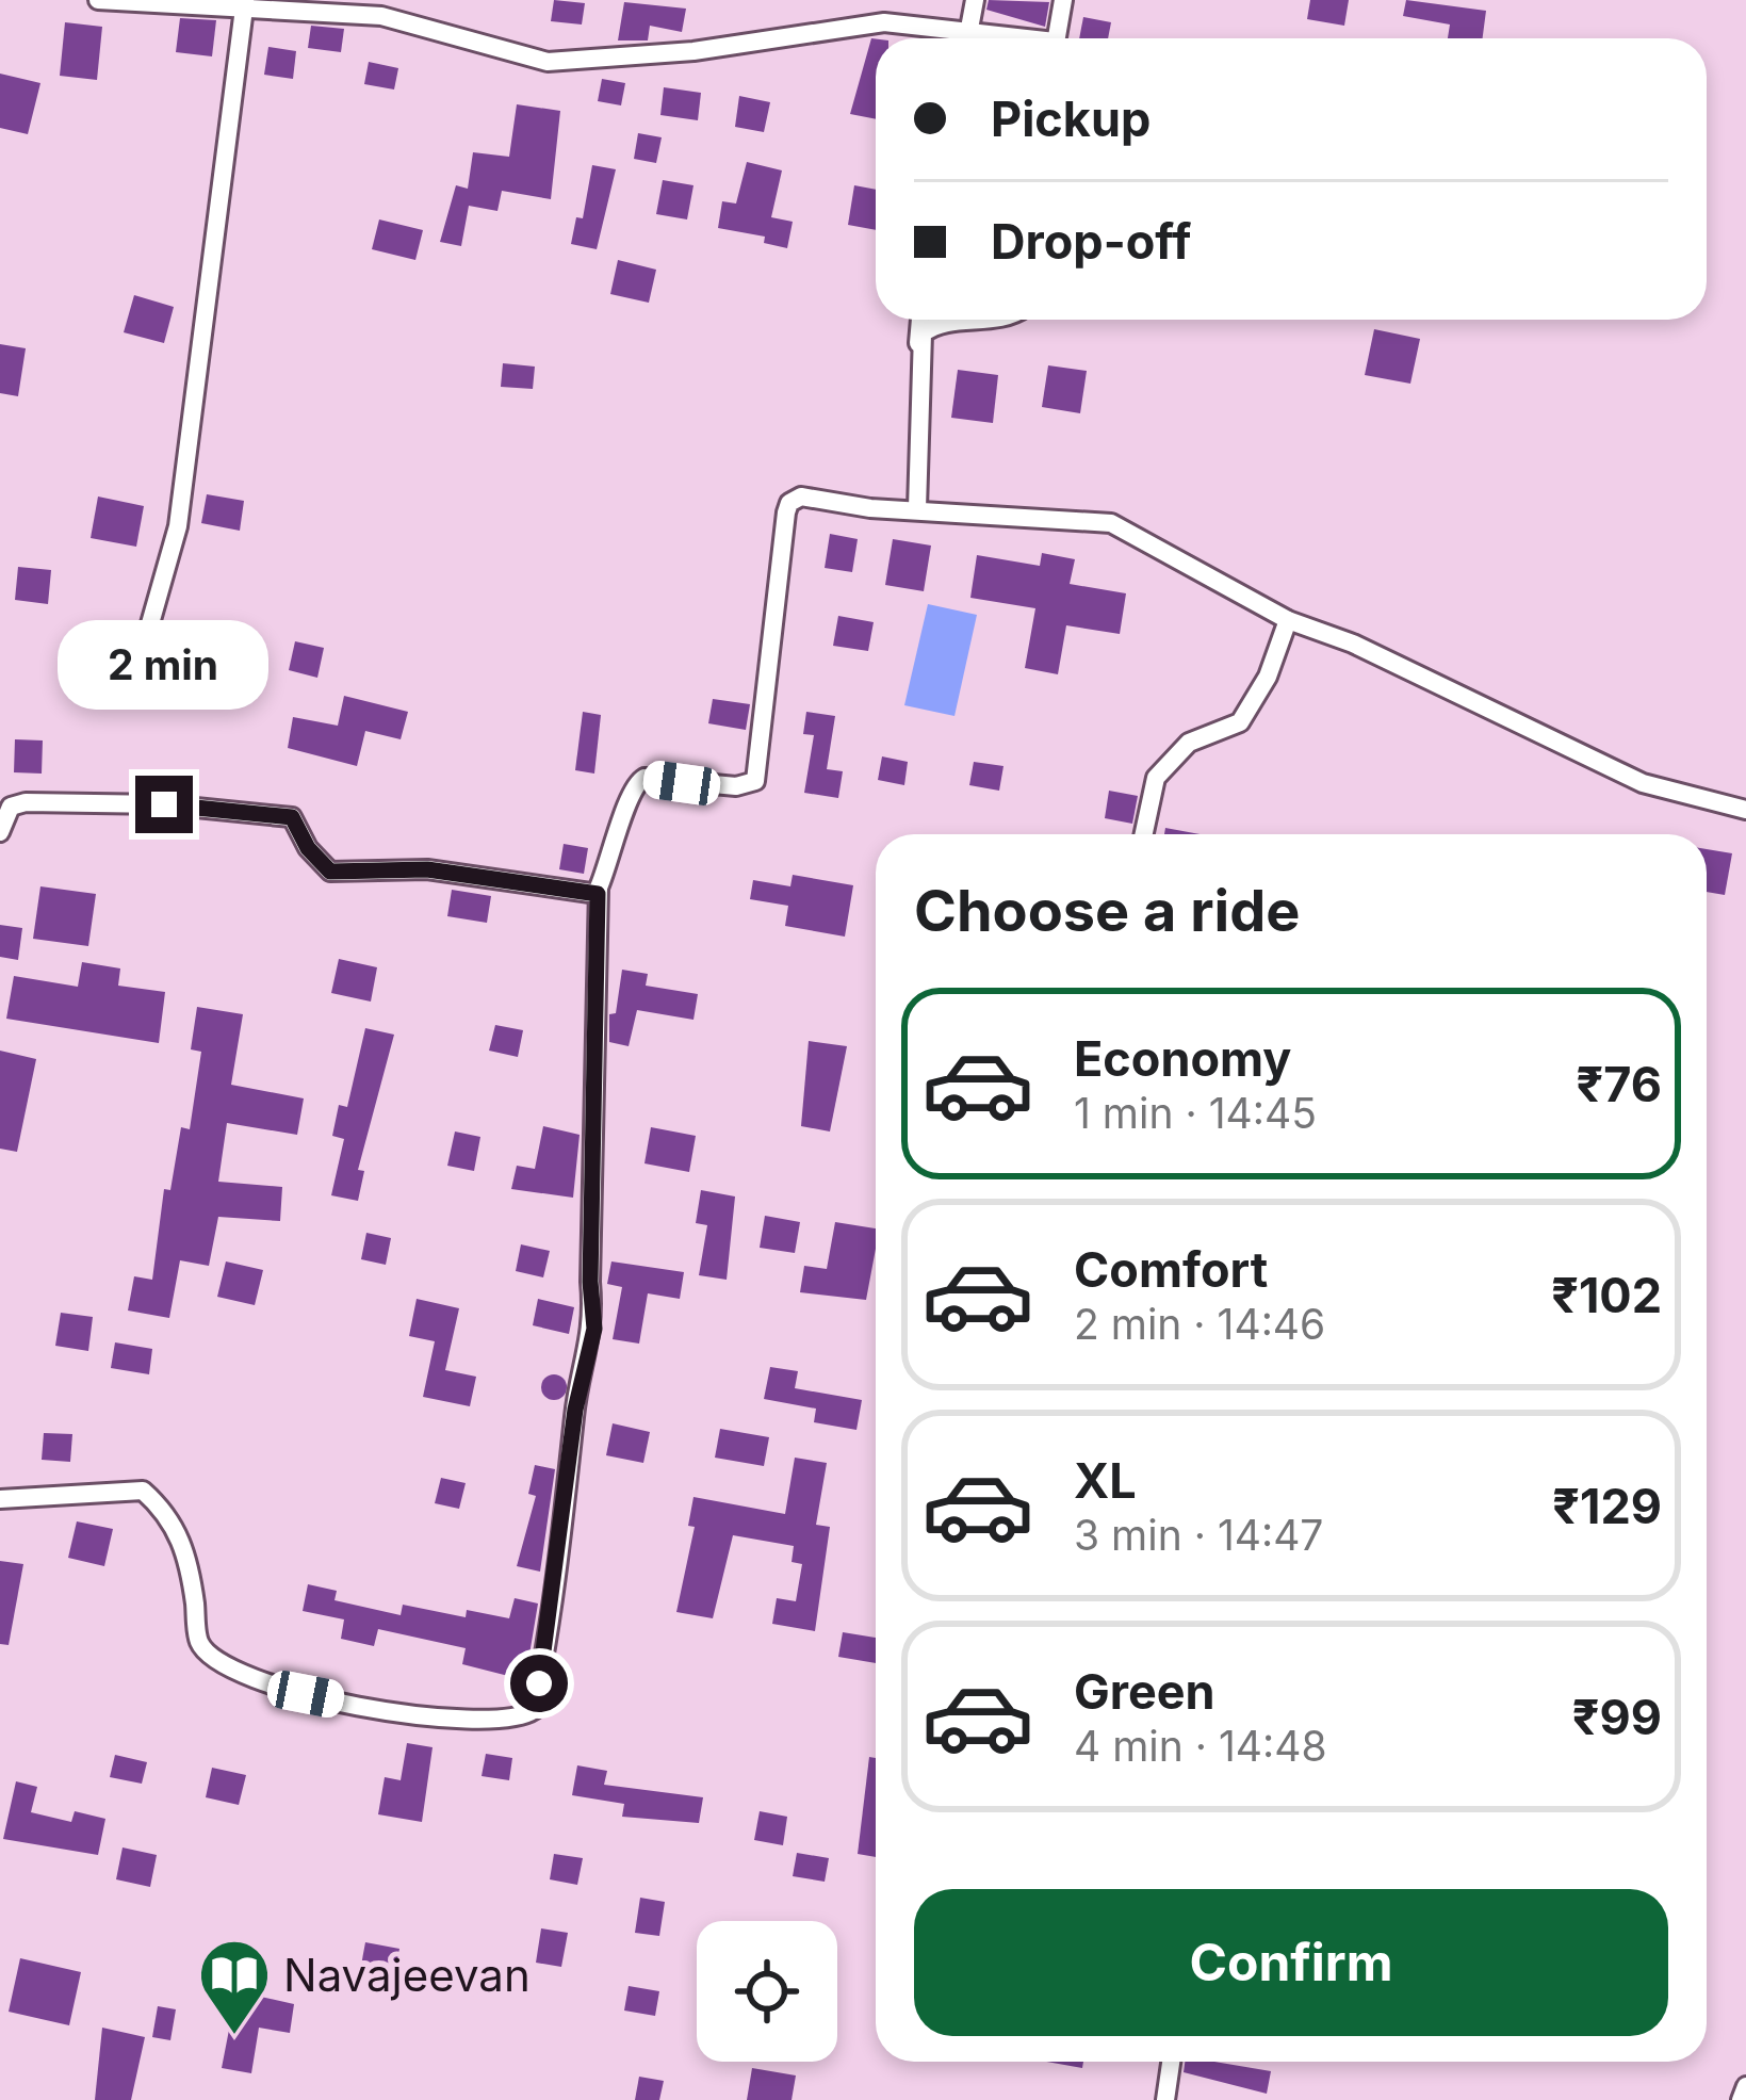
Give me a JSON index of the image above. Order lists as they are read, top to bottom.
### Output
{
  "places": {
    "library": ["Navajeevan"]
  },
  "page": {
    "banner": ["Pickup", "Drop-off"],
    "bubble": "2 min",
    "heading": "Choose a ride",
    "list": [
      {
        "name": "Economy",
        "note": "1 min · 14:45",
        "value": "₹76"
      },
      {
        "name": "Comfort",
        "note": "2 min · 14:46",
        "value": "₹102"
      },
      {
        "name": "XL",
        "note": "3 min · 14:47",
        "value": "₹129"
      },
      {
        "name": "Green",
        "note": "4 min · 14:48",
        "value": "₹99"
      }
    ],
    "buttons": "Confirm"
  }
}
